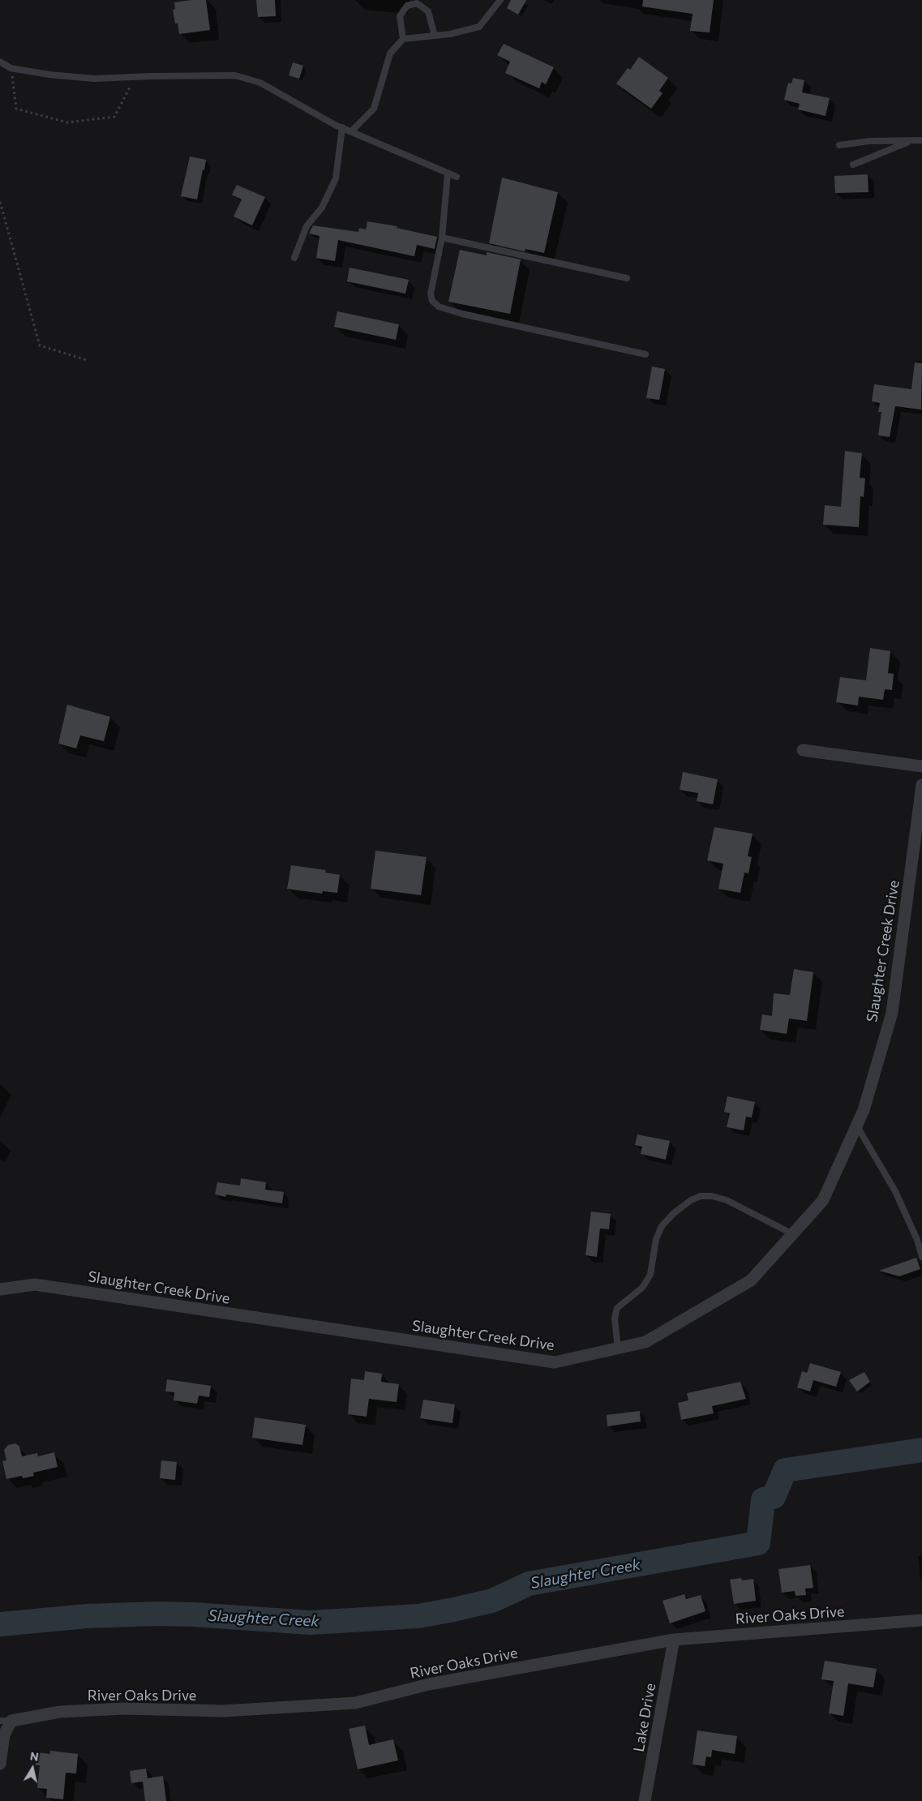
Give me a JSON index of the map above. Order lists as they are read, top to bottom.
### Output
{
  "streets": {
    "street": ["Slaughter Creek Drive", "River Oaks Drive", "Lake Drive"]
  },
  "crossings": [
    ["River Oaks Drive", "Lake Drive"]
  ],
  "water": ["Slaughter Creek"],
  "north": "top"
}
